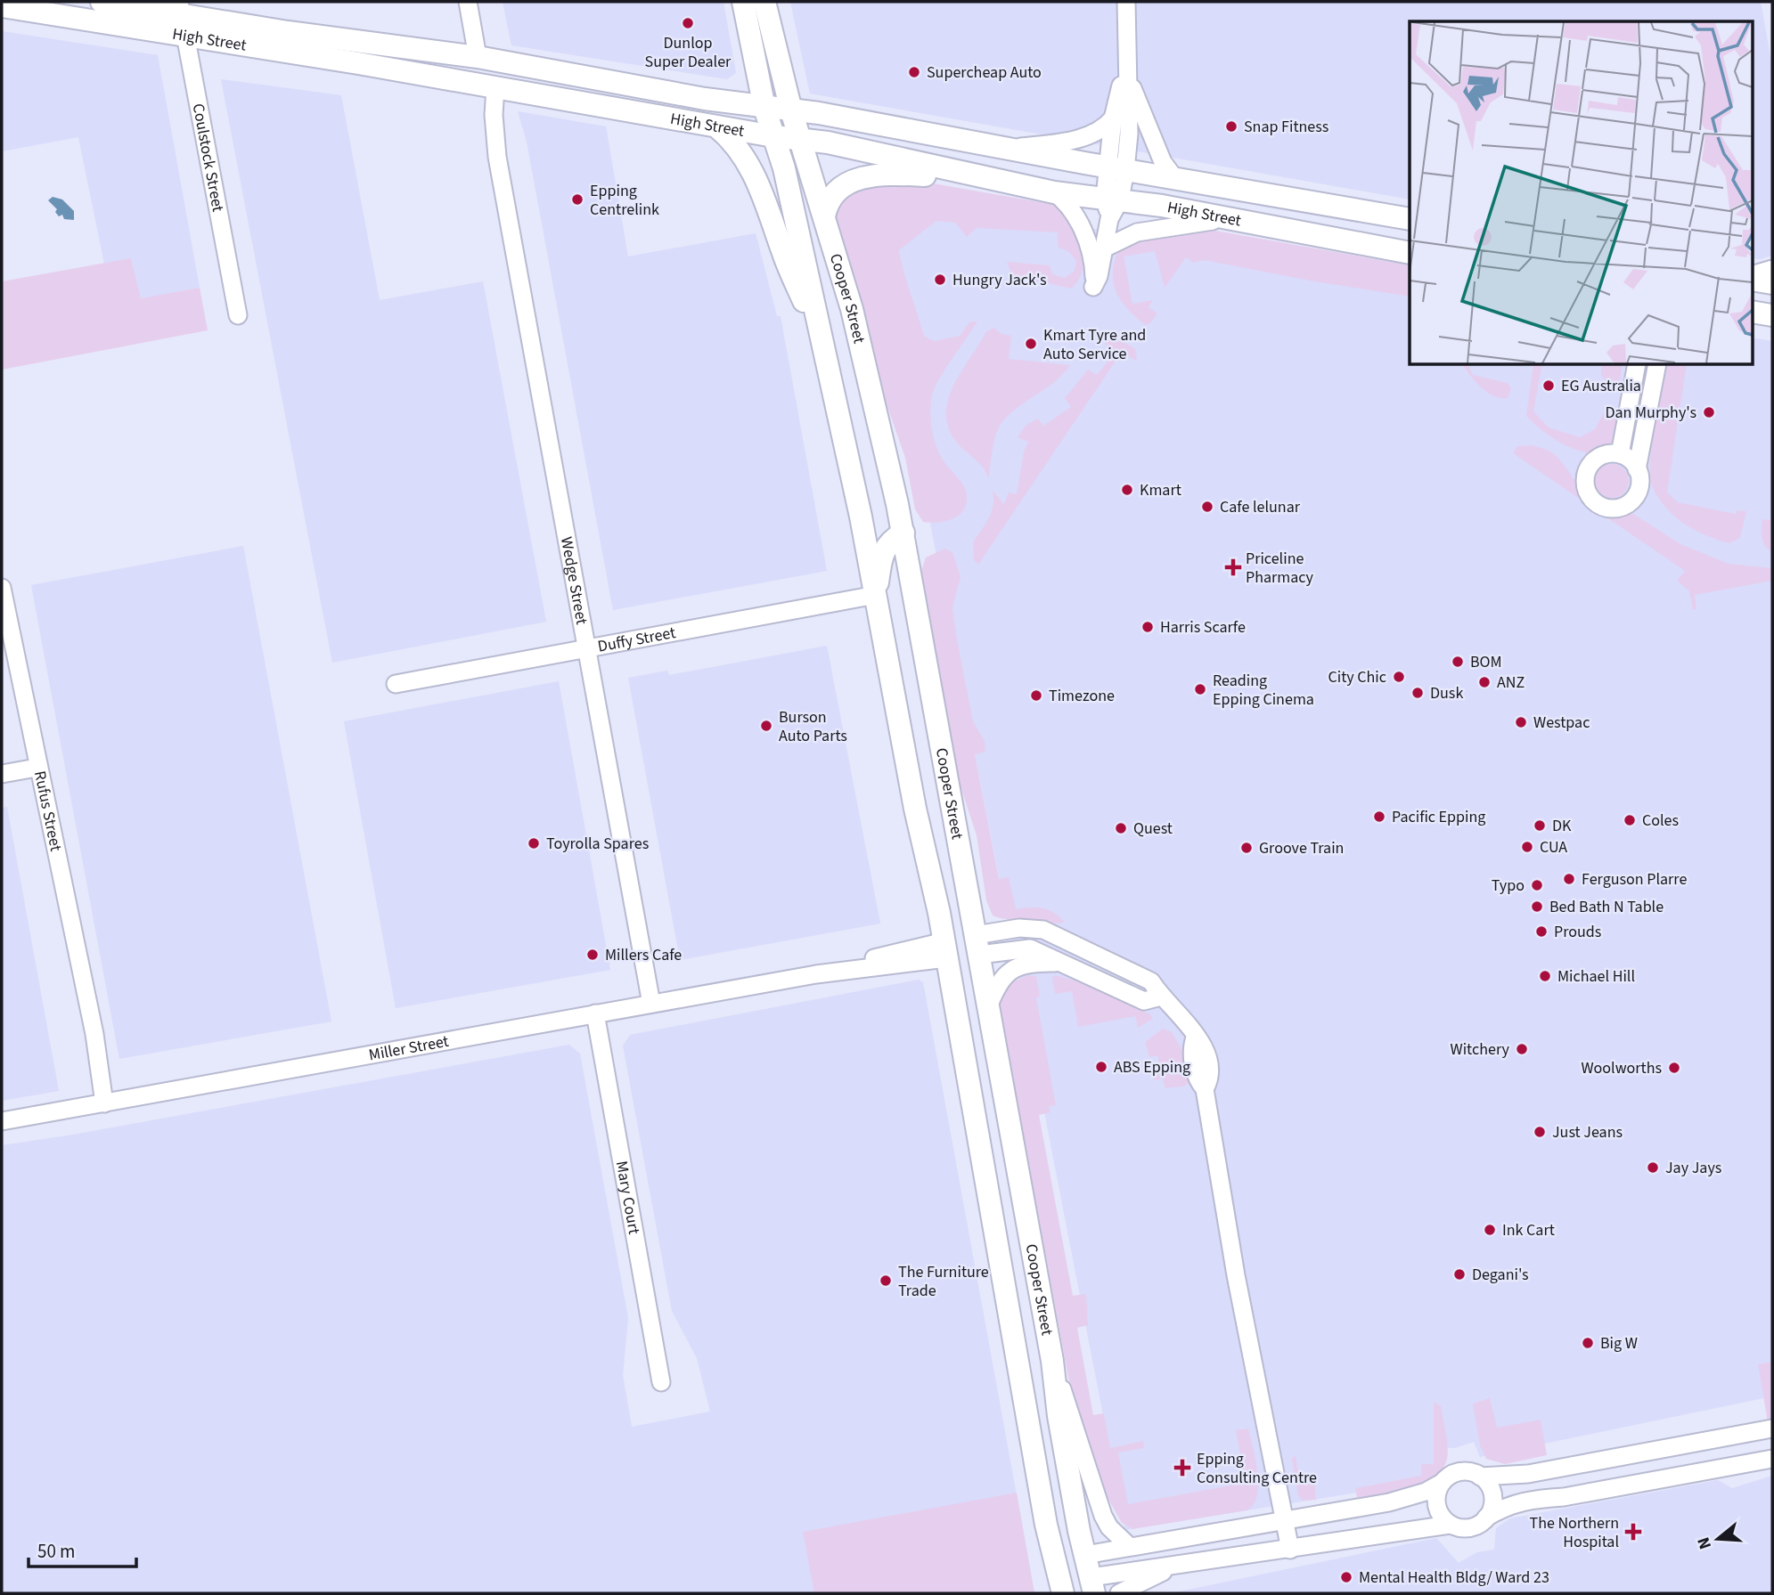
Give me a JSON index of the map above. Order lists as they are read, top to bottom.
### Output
{
  "streets": {
    "main road": ["High Street", "Cooper Street", "Wedge Street"],
    "street": [
      "Coulstock Street",
      "Duffy Street",
      "Rufus Street",
      "Miller Street",
      "Mary Court"
    ]
  },
  "crossings": [
    ["High Street", "Coulstock Street"],
    ["High Street", "Cooper Street"],
    ["High Street", "Wedge Street"],
    ["Cooper Street", "Duffy Street"],
    ["Cooper Street", "Miller Street"],
    ["Wedge Street", "Duffy Street"],
    ["Wedge Street", "Miller Street"],
    ["Rufus Street", "Miller Street"],
    ["Miller Street", "Mary Court"]
  ],
  "places": {
    "other": [
      "Dunlop Super Dealer",
      "Supercheap Auto",
      "Snap Fitness",
      "Epping Centrelink",
      "Hungry Jack's",
      "Kmart Tyre and Auto Service",
      "EG Australia",
      "Dan Murphy's",
      "Kmart",
      "Cafe lelunar",
      "Harris Scarfe",
      "BOM",
      "City Chic",
      "ANZ",
      "Reading Epping Cinema",
      "Dusk",
      "Timezone",
      "Westpac",
      "Burson Auto Parts",
      "Pacific Epping",
      "Coles",
      "DK",
      "Quest",
      "Toyrolla Spares",
      "CUA",
      "Groove Train",
      "Ferguson Plarre",
      "Typo",
      "Bed Bath N Table",
      "Prouds",
      "Millers Cafe",
      "Michael Hill",
      "Witchery",
      "ABS Epping",
      "Woolworths",
      "Just Jeans",
      "Jay Jays",
      "Ink Cart",
      "Degani's",
      "The Furniture Trade",
      "Big W",
      "Mental Health Bldg/ Ward 23"
    ],
    "health": ["Priceline Pharmacy", "Epping Consulting Centre", "The Northern Hospital"]
  },
  "scale_bar": "50 m",
  "north": "left"
}
